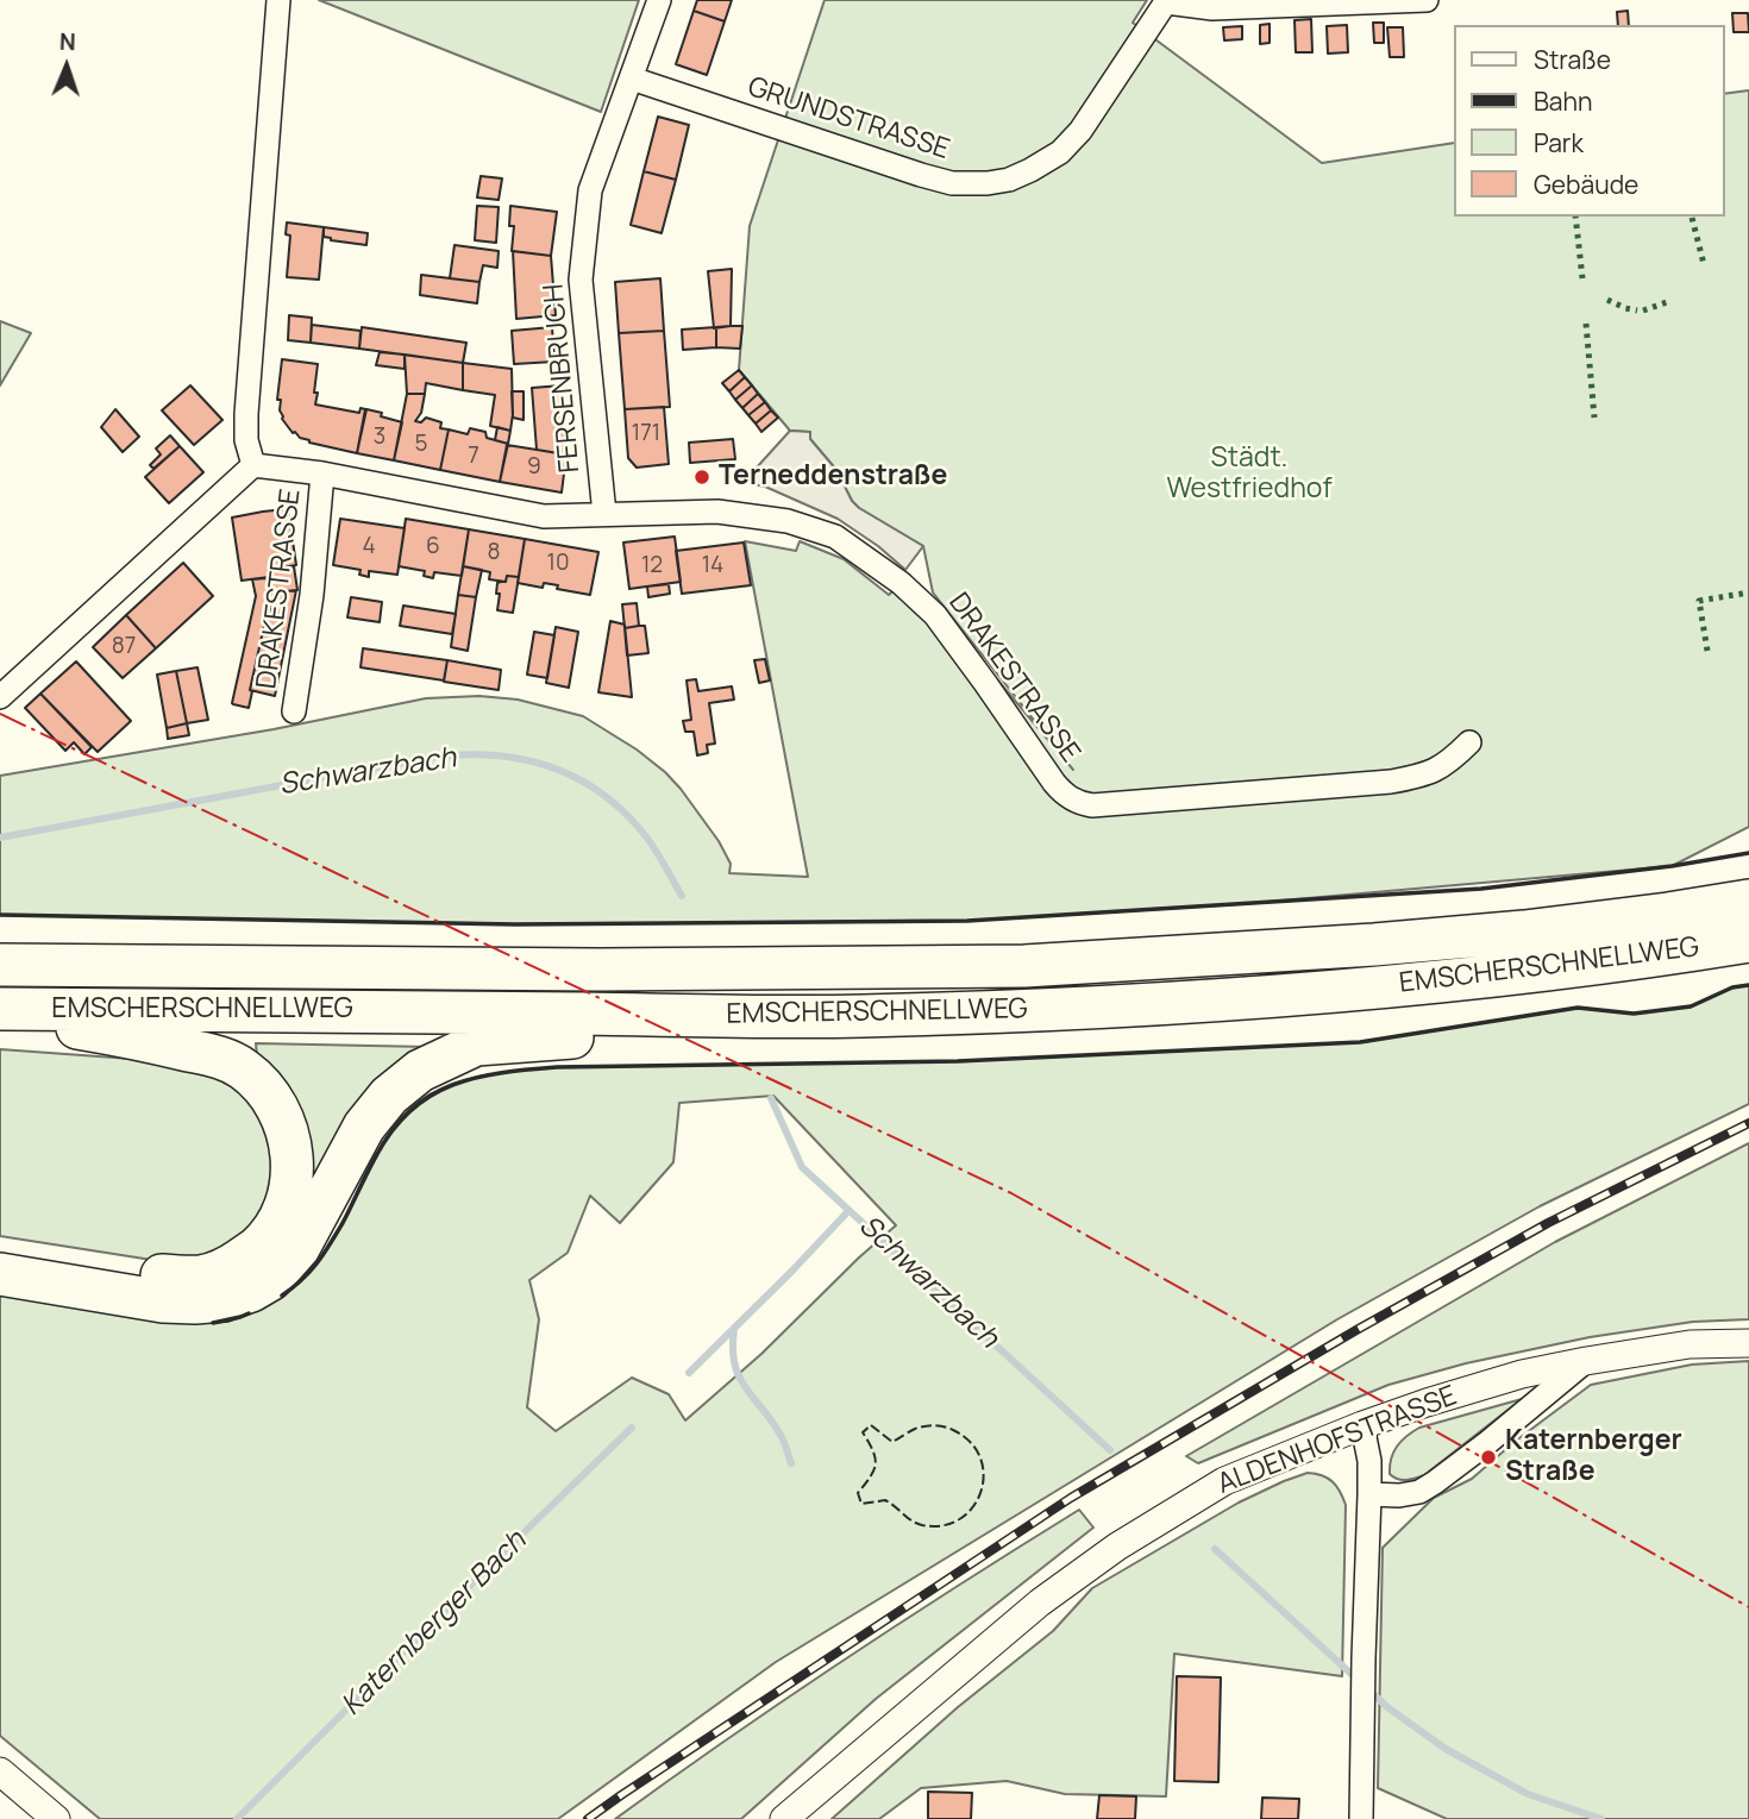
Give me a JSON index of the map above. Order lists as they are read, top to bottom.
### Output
{
  "streets": {
    "highway": ["EMSCHERSCHNELLWEG"],
    "street": [
      "GRUNDSTRASSE",
      "FERSENBRUCH",
      "DRAKESTRASSE",
      "ALDENHOFSTRASSE"
    ]
  },
  "crossings": [
    ["GRUNDSTRASSE", "FERSENBRUCH"],
    ["FERSENBRUCH", "DRAKESTRASSE"]
  ],
  "water": ["Schwarzbach", "Katernberger Bach"],
  "parks": ["Städt. Westfriedhof"],
  "places": ["Terneddenstraße", "Katernberger Straße"],
  "house_numbers": [
    "171",
    "3",
    "5",
    "7",
    "9",
    "4",
    "6",
    "8",
    "10",
    "12",
    "14",
    "87"
  ],
  "legend": [
    "Straße",
    "Bahn",
    "Park",
    "Gebäude"
  ],
  "north": "top"
}
